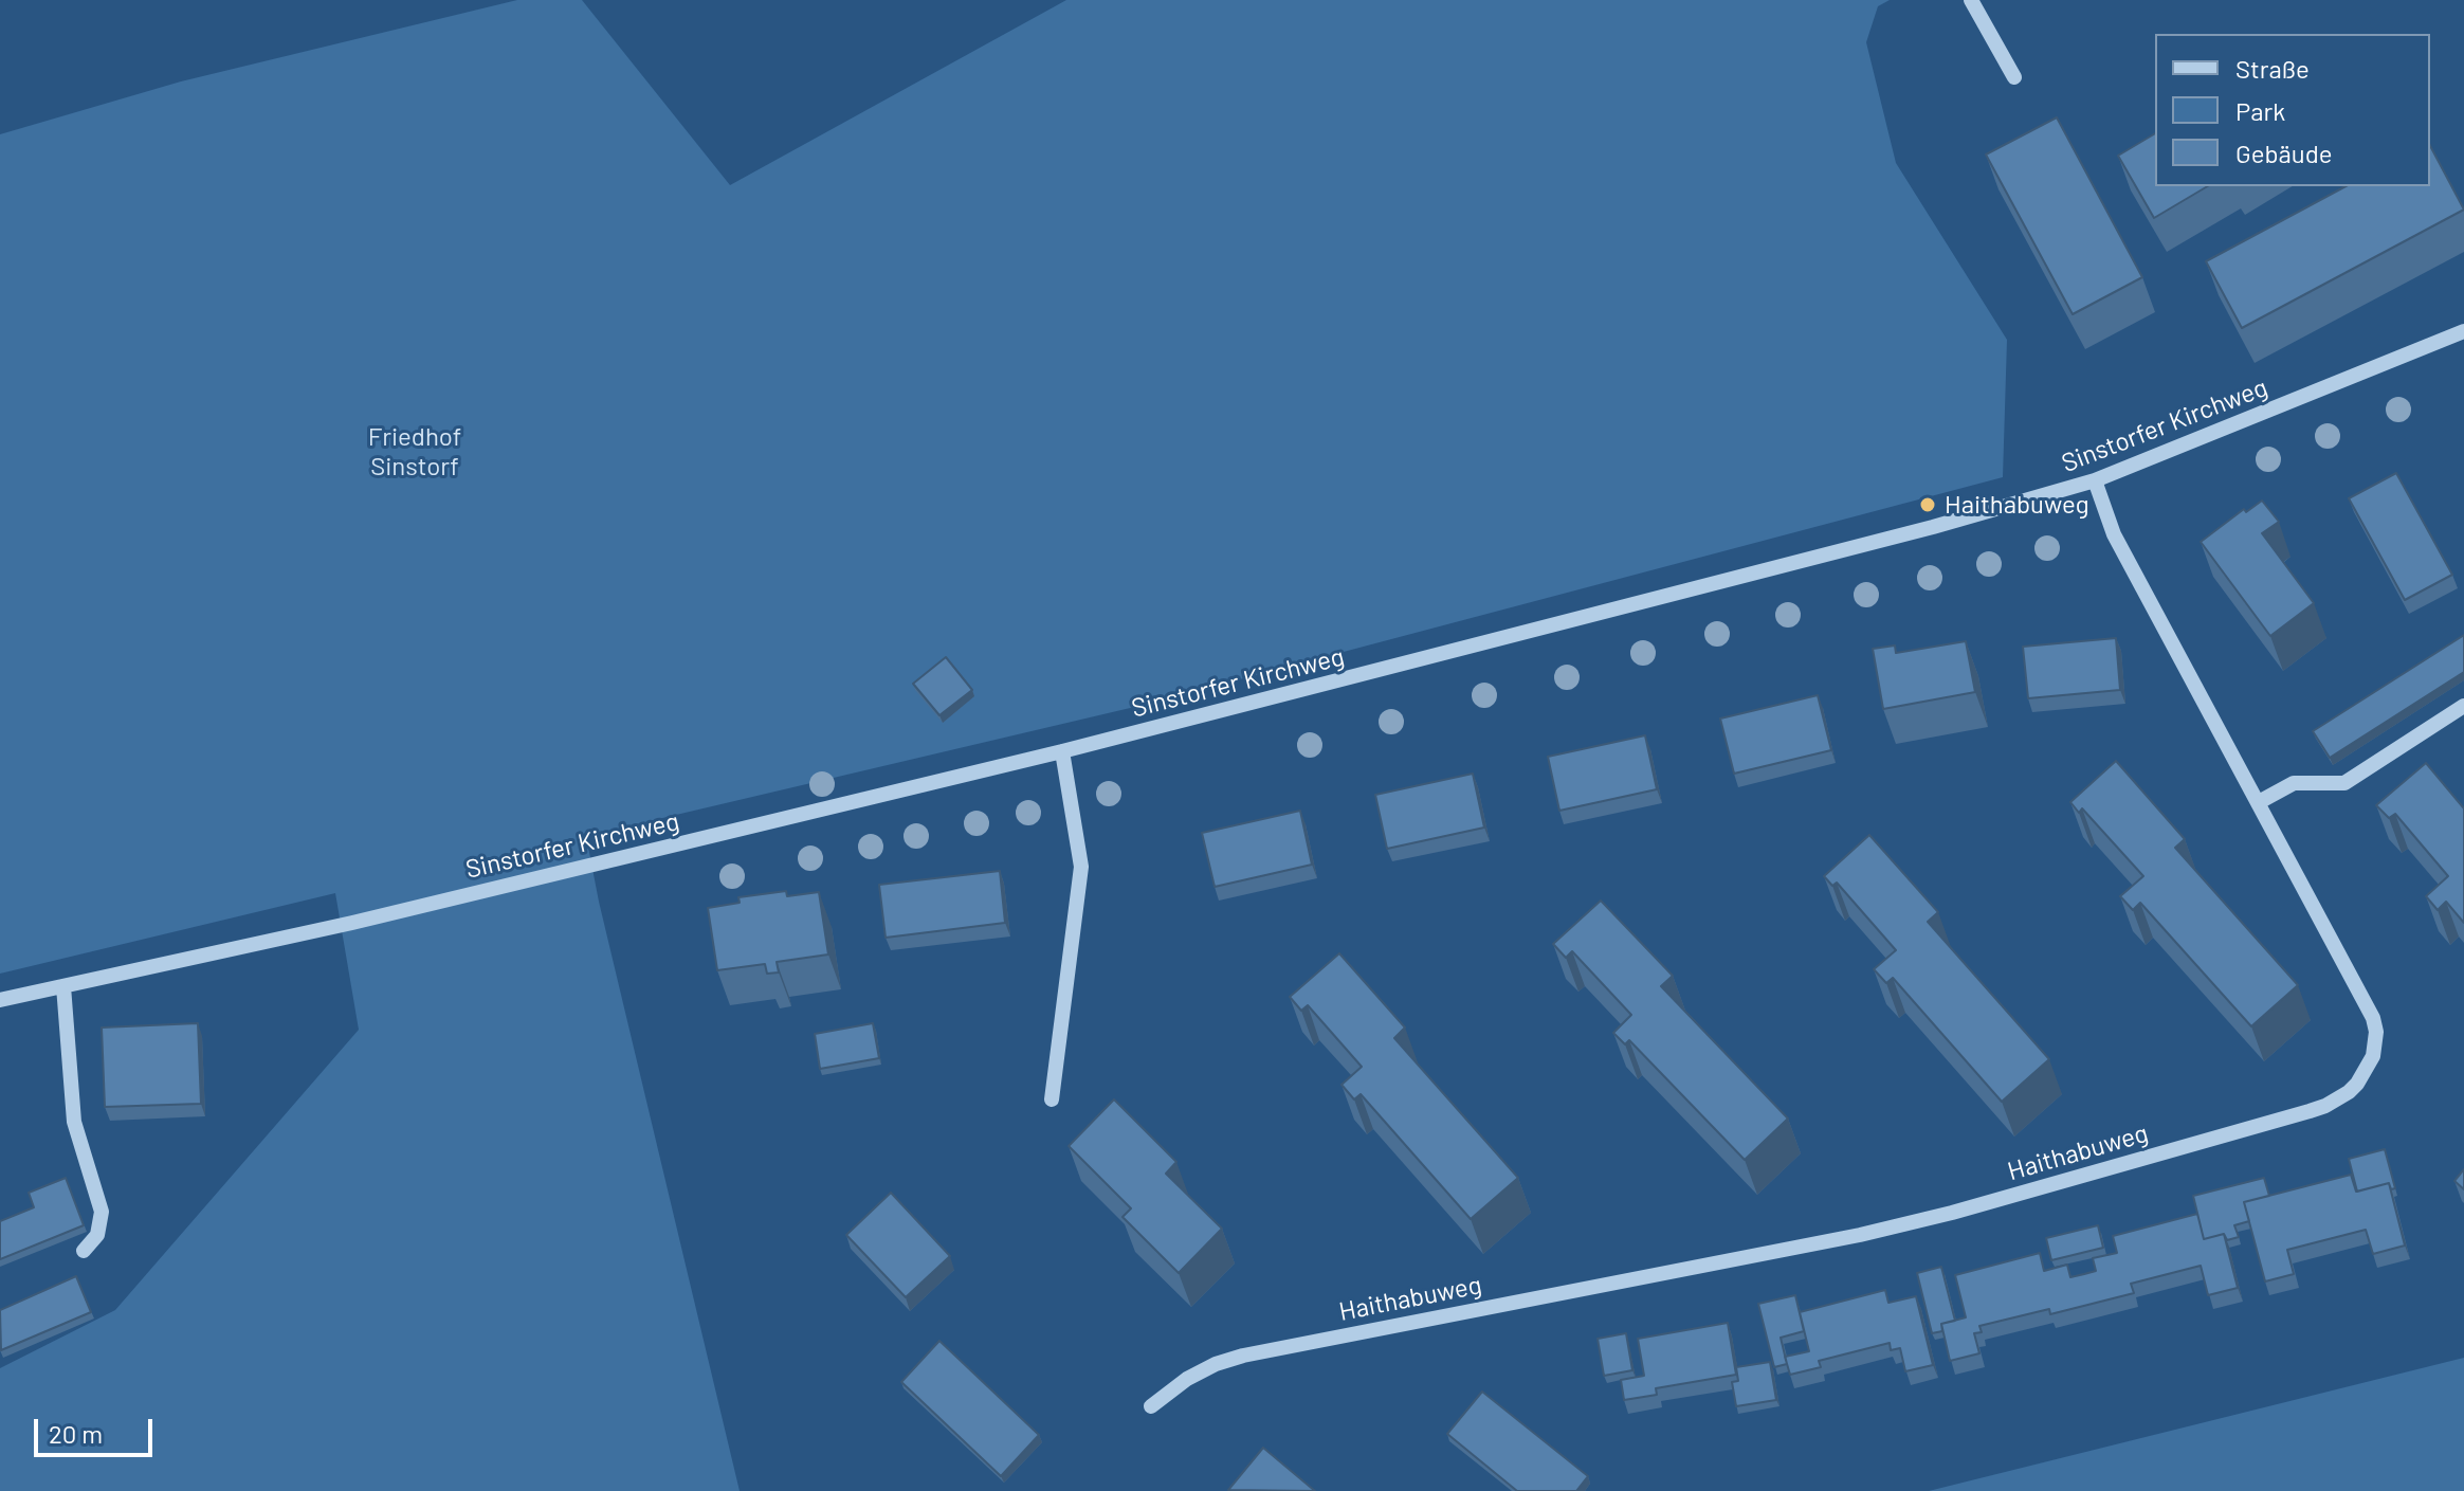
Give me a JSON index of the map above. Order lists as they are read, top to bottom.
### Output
{
  "streets": {
    "street": ["Sinstorfer Kirchweg", "Haithabuweg"]
  },
  "crossings": [
    ["Sinstorfer Kirchweg", "Haithabuweg"]
  ],
  "parks": ["Friedhof Sinstorf"],
  "places": ["Haithabuweg"],
  "legend": ["Straße", "Park", "Gebäude"],
  "scale_bar": "20 m"
}
